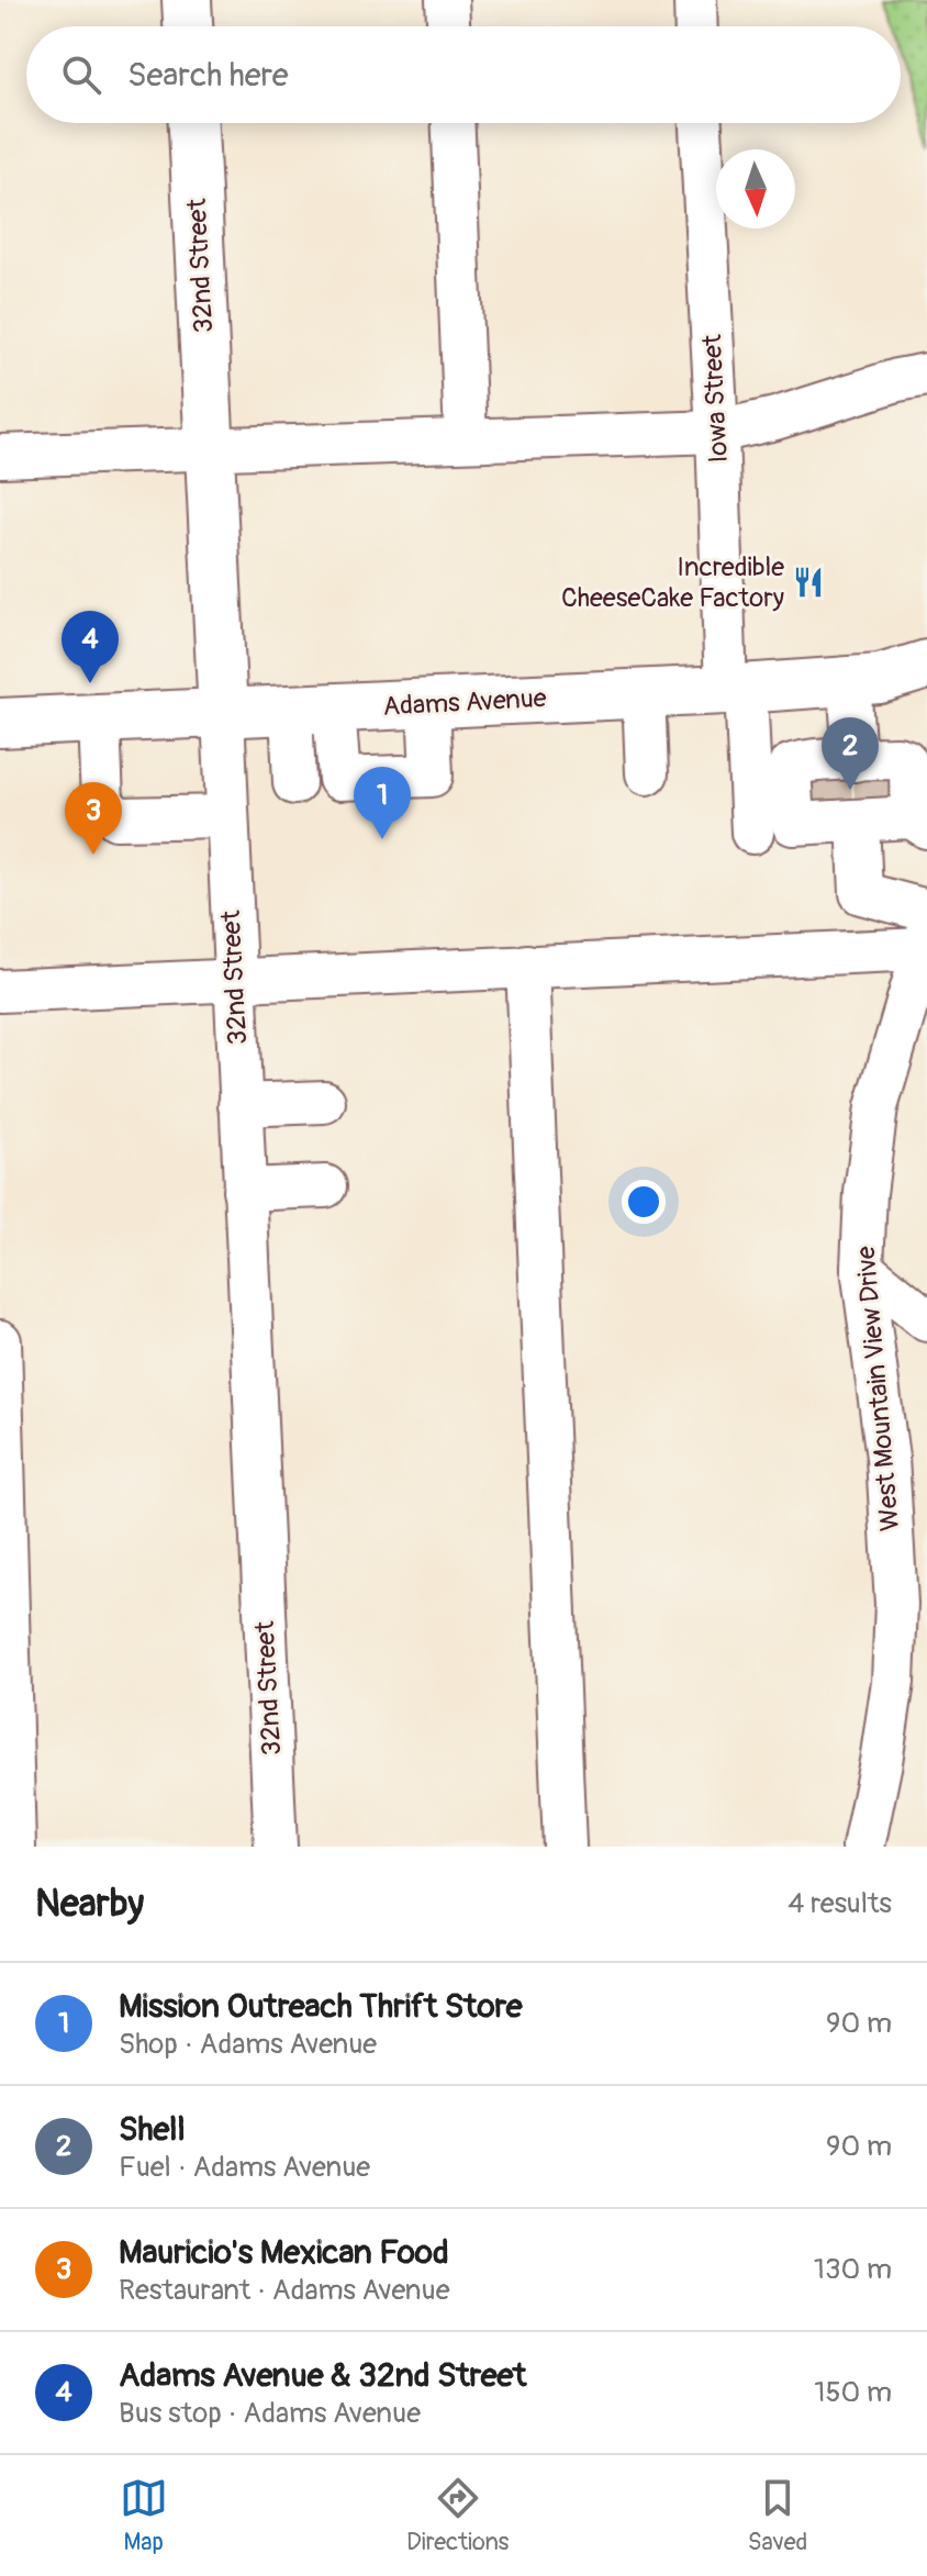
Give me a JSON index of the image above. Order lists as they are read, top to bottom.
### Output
{
  "streets": {
    "main road": ["32nd Street", "Adams Avenue"],
    "street": ["Iowa Street", "West Mountain View Drive"]
  },
  "crossings": [
    ["32nd Street", "Adams Avenue"],
    ["Iowa Street", "Adams Avenue"]
  ],
  "places": {
    "restaurant": ["Incredible CheeseCake Factory"]
  },
  "north": "bottom",
  "page": {
    "search": "Search here",
    "pins": [
      "4",
      "2",
      "1",
      "3"
    ],
    "heading": ["Nearby", "4 results"],
    "list": [
      {
        "mark": "1",
        "name": "Mission Outreach Thrift Store",
        "note": "Shop · Adams Avenue",
        "value": "90 m"
      },
      {
        "mark": "2",
        "name": "Shell",
        "note": "Fuel · Adams Avenue",
        "value": "90 m"
      },
      {
        "mark": "3",
        "name": "Mauricio's Mexican Food",
        "note": "Restaurant · Adams Avenue",
        "value": "130 m"
      },
      {
        "mark": "4",
        "name": "Adams Avenue & 32nd Street",
        "note": "Bus stop · Adams Avenue",
        "value": "150 m"
      }
    ],
    "nav": ["Map", "Directions", "Saved"]
  }
}
